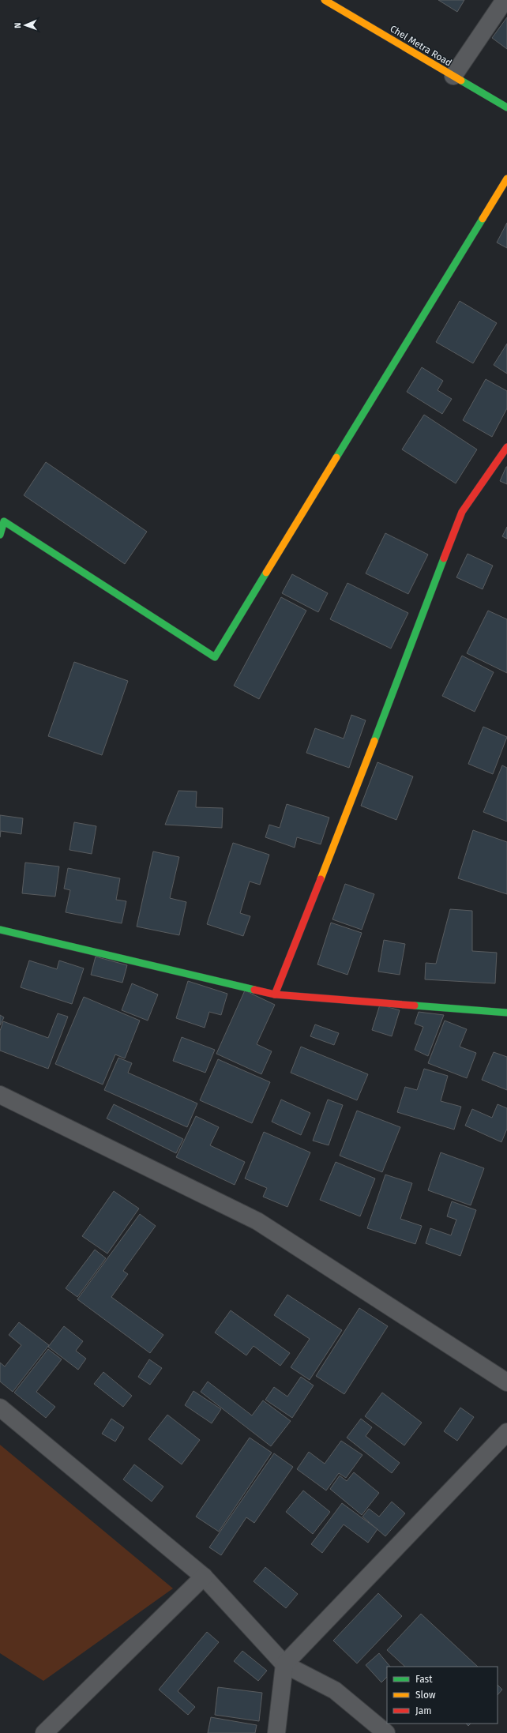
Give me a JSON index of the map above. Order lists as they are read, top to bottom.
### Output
{
  "streets": {
    "street": ["Chel Metra Road"]
  },
  "legend": ["Fast", "Slow", "Jam"],
  "north": "left"
}
